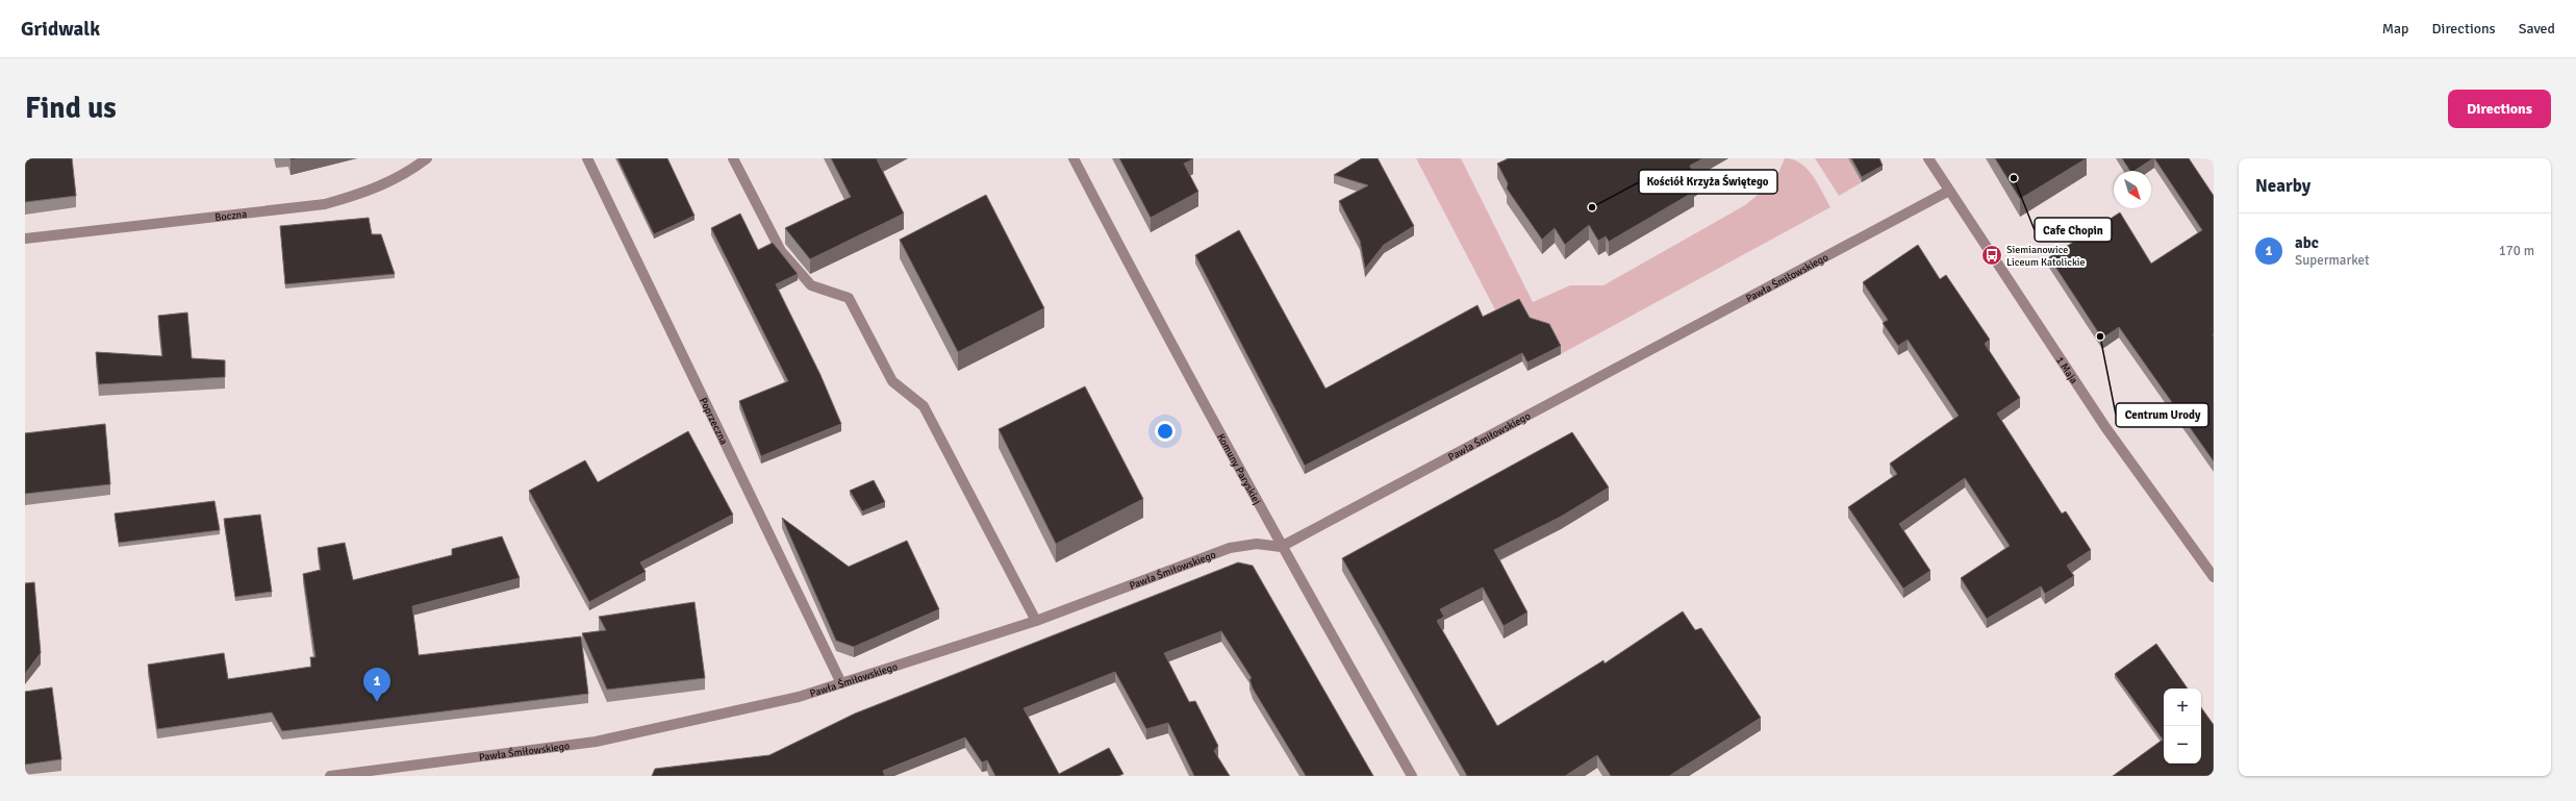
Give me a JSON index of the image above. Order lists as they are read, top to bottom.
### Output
{
  "streets": {
    "street": [
      "Boczna",
      "Pawła Śmiłowskiego",
      "1 Maja",
      "Poprzeczna",
      "Komuny Paryskiej"
    ]
  },
  "crossings": [
    ["Pawła Śmiłowskiego", "1 Maja"],
    ["Pawła Śmiłowskiego", "Poprzeczna"],
    ["Pawła Śmiłowskiego", "Komuny Paryskiej"]
  ],
  "places": {
    "other": ["Cafe Chopin", "Kościół Krzyża Świętego", "Centrum Urody"],
    "bus stop": ["Siemianowice Liceum Katolickie"]
  },
  "north": "bottom right",
  "page": {
    "header": "Gridwalk",
    "nav": ["Map", "Directions", "Saved"],
    "buttons": "Directions",
    "title": "Find us",
    "heading": "Nearby",
    "list": [
      {
        "mark": "1",
        "name": "abc",
        "note": "Supermarket",
        "value": "170 m"
      }
    ],
    "pins": "1",
    "map_buttons": ["+", "−"]
  }
}
